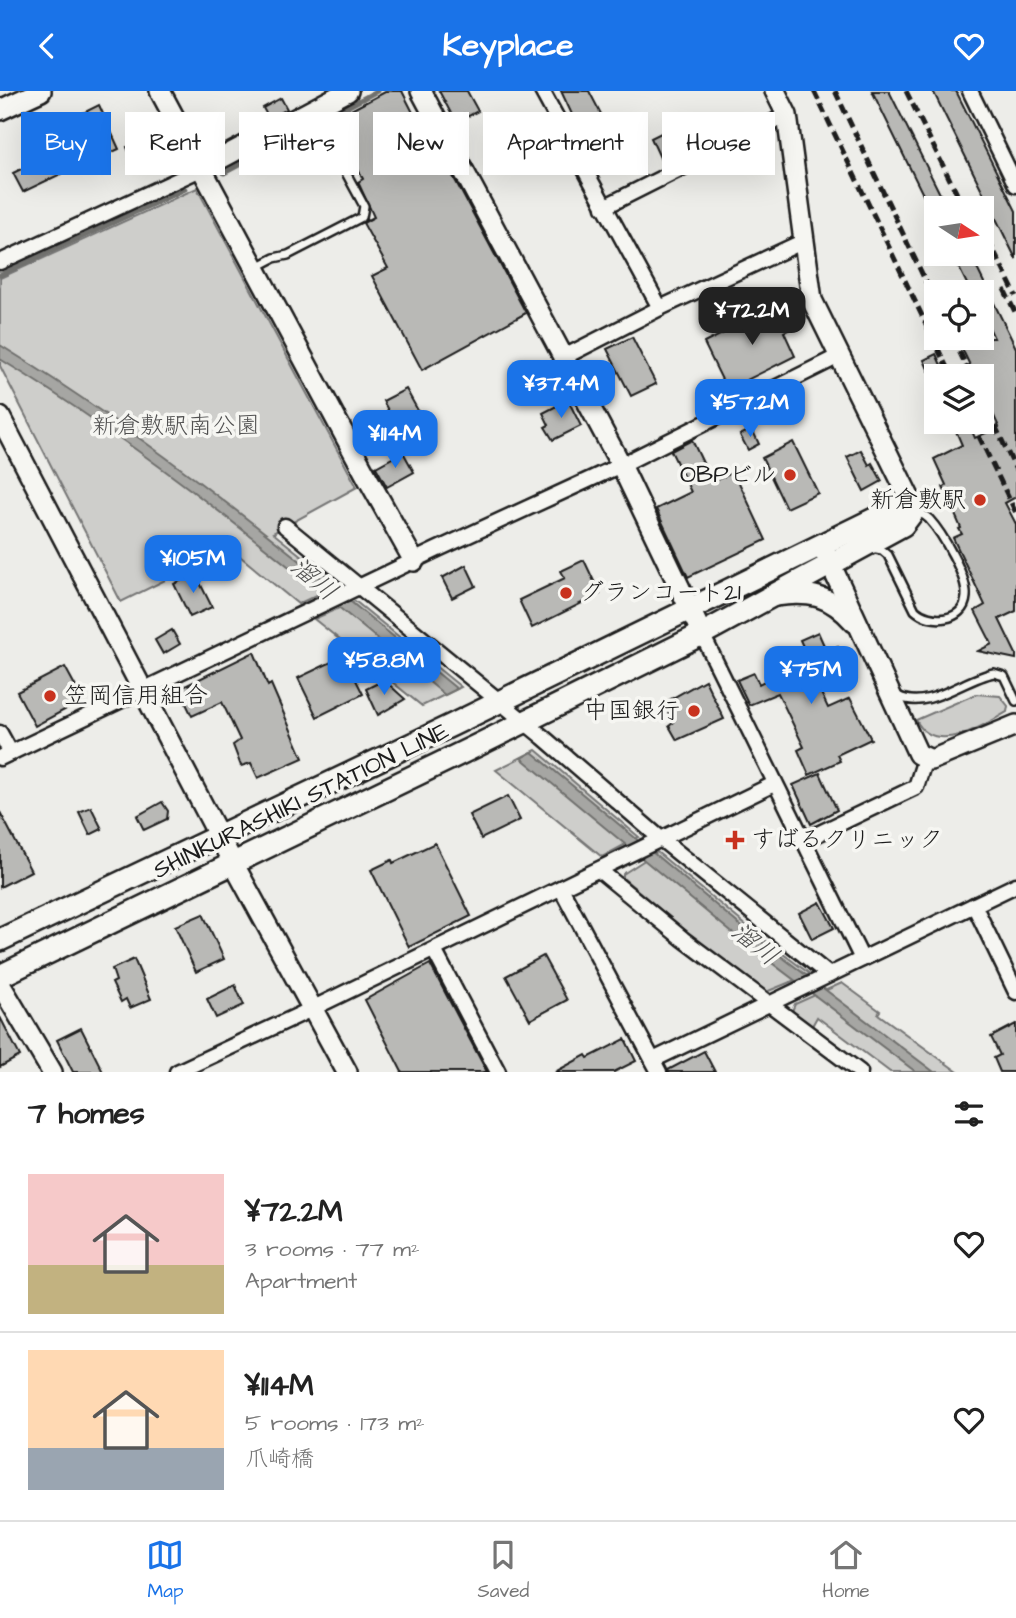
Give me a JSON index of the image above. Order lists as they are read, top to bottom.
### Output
{
  "streets": {
    "main road": ["SHINKURASHIKI STATION LINE"]
  },
  "water": ["溜川"],
  "parks": ["新倉敷駅南公園"],
  "places": {
    "other": [
      "OBPビル",
      "新倉敷駅",
      "グランコート21",
      "笠岡信用組合",
      "中国銀行"
    ],
    "health": ["すばるクリニック"]
  },
  "north": "right",
  "page": {
    "header": "Keyplace",
    "chip": [
      "Buy",
      "Rent",
      "Filters",
      "New",
      "Apartment",
      "House"
    ],
    "price": [
      "¥72.2M",
      "¥37.4M",
      "¥57.2M",
      "¥114M",
      "¥105M",
      "¥58.8M",
      "¥75M"
    ],
    "heading": "7 homes",
    "list": [
      {
        "name": "¥72.2M",
        "note": "3 rooms · 77 m² · Apartment"
      },
      {
        "name": "¥114M",
        "note": "5 rooms · 173 m² · 爪崎橋"
      }
    ],
    "tabs": ["Map", "Saved", "Home"]
  }
}
